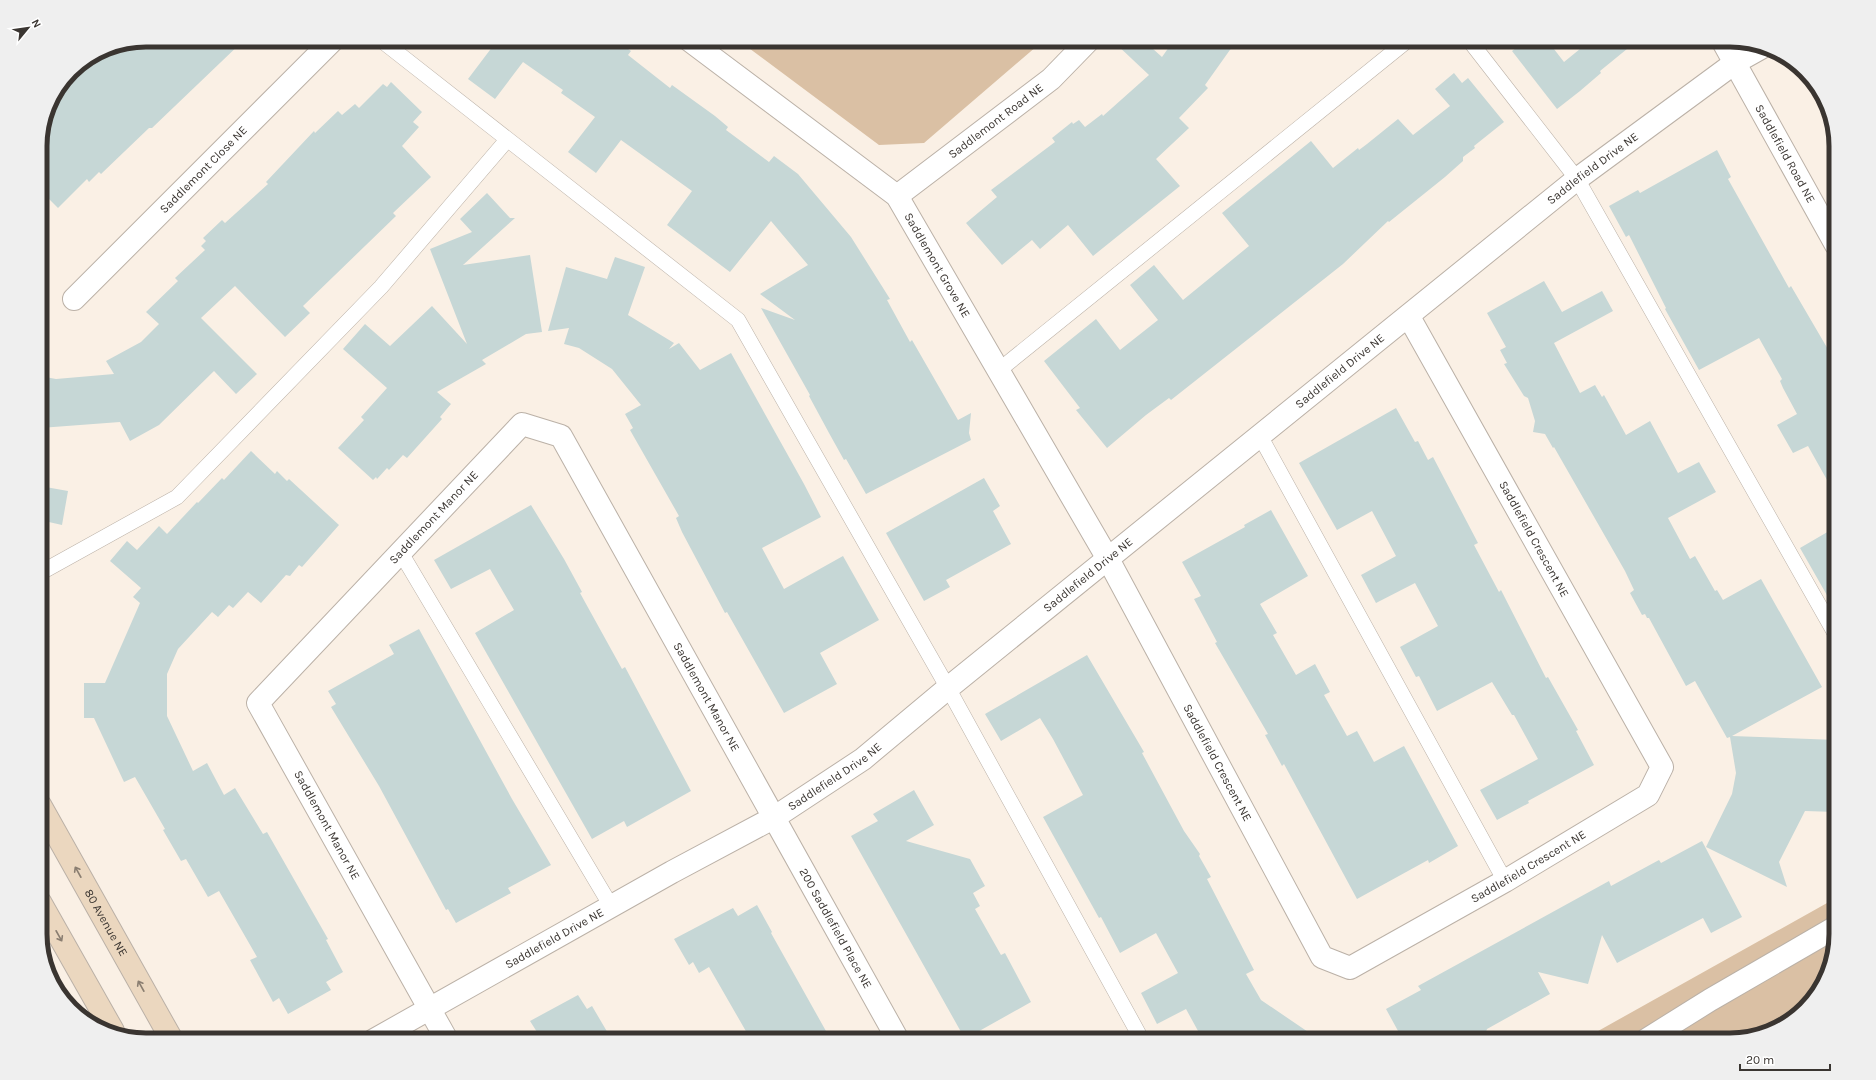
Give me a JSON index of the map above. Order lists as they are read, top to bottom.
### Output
{
  "streets": {
    "street": [
      "Saddlemont Road NE",
      "Saddlefield Road NE",
      "Saddlemont Close NE",
      "Saddlefield Drive NE",
      "Saddlemont Grove NE",
      "Saddlemont Manor NE",
      "Saddlefield Crescent NE",
      "80 Avenue NE",
      "200 Saddlefield Place NE"
    ]
  },
  "crossings": [
    ["Saddlemont Road NE", "Saddlemont Grove NE"],
    ["Saddlefield Road NE", "Saddlefield Drive NE"],
    ["Saddlefield Drive NE", "Saddlemont Grove NE"],
    ["Saddlefield Drive NE", "Saddlemont Manor NE"],
    ["Saddlefield Drive NE", "Saddlefield Crescent NE"],
    ["Saddlefield Drive NE", "200 Saddlefield Place NE"],
    ["Saddlemont Grove NE", "Saddlefield Crescent NE"],
    ["Saddlemont Manor NE", "200 Saddlefield Place NE"]
  ],
  "scale_bar": "20 m",
  "north": "top right"
}
